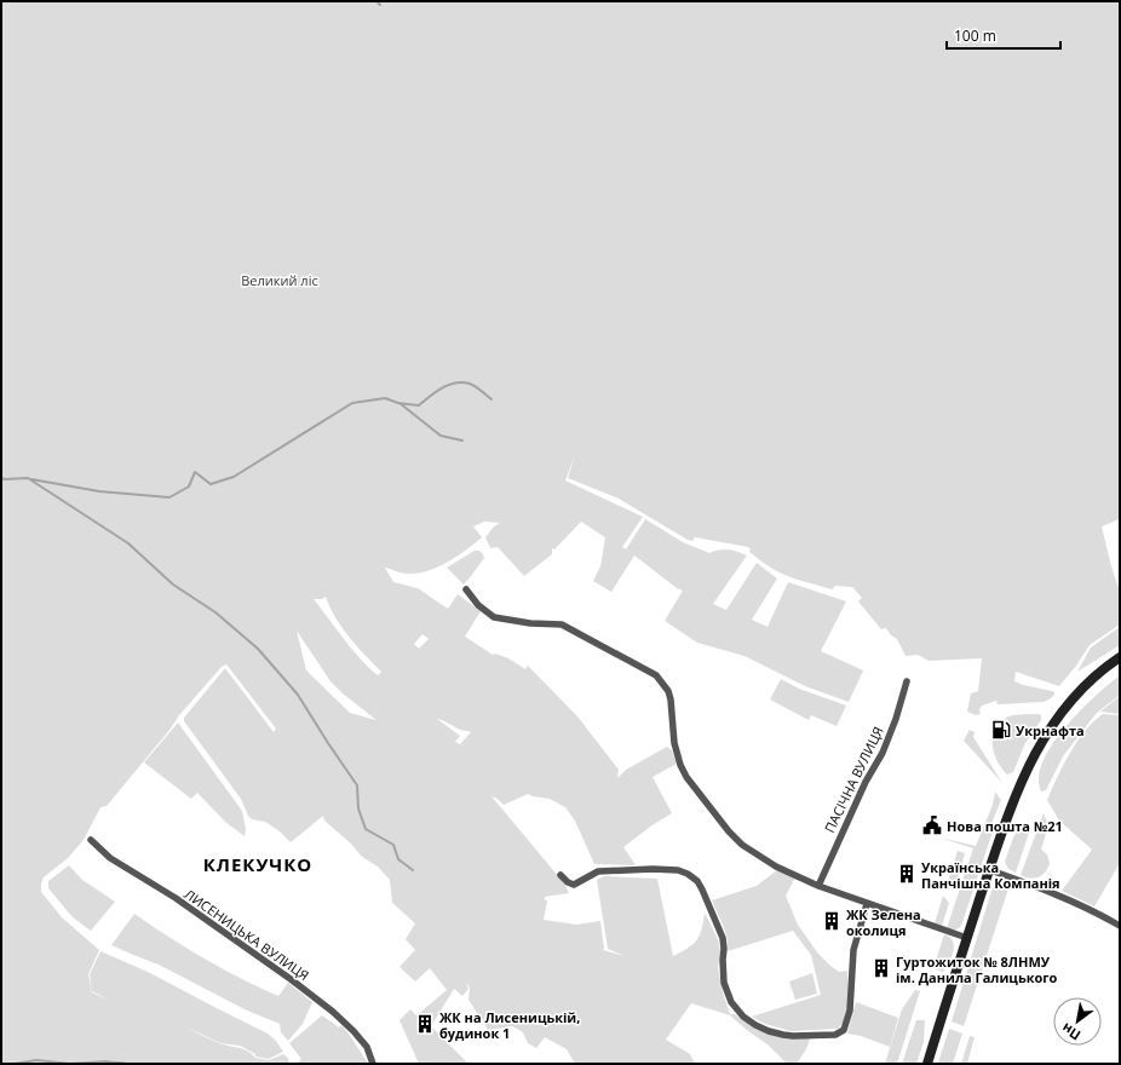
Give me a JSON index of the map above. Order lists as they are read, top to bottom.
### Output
{
  "streets": {
    "street": ["ПАСІЧНА ВУЛИЦЯ", "ЛИСЕНИЦЬКА ВУЛИЦЯ"]
  },
  "districts": ["КЛЕКУЧКО"],
  "parks": ["Великий ліс"],
  "places": {
    "fuel station": ["Укрнафта"],
    "public building": ["Нова пошта №21"],
    "building": [
      "Українська Панчішна Компанія",
      "ЖК Зелена околиця",
      "Гуртожиток № 8ЛНМУ ім. Данила Галицького",
      "ЖК на Лисеницькій, будинок 1"
    ]
  },
  "scale_bar": "100 m",
  "north": "bottom left"
}
